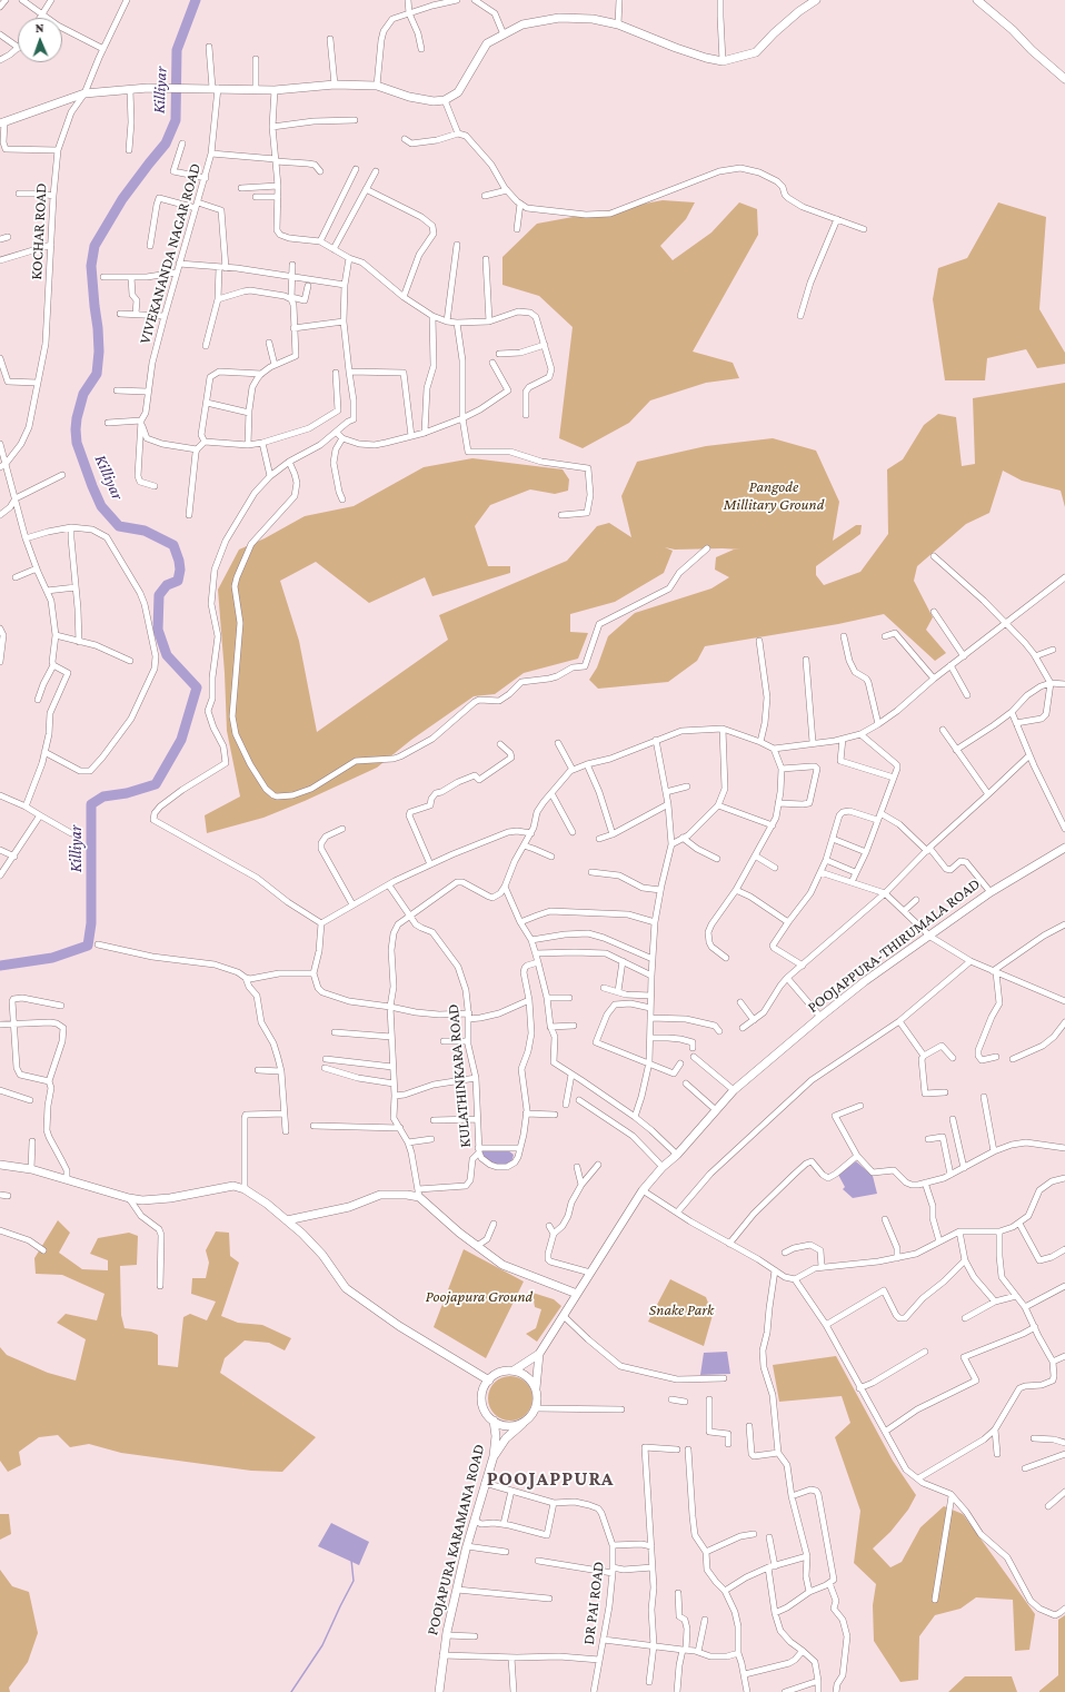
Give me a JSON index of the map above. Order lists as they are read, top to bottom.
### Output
{
  "streets": {
    "main road": ["POOJAPPURA-THIRUMALA ROAD", "POOJAPURA KARAMANA ROAD"],
    "street": [
      "KOCHAR ROAD",
      "VIVEKANANDA NAGAR ROAD",
      "KULATHINKARA ROAD",
      "DR PAI ROAD"
    ]
  },
  "crossings": [
    ["POOJAPURA KARAMANA ROAD", "DR PAI ROAD"]
  ],
  "districts": ["POOJAPPURA"],
  "water": ["Killiyar"],
  "parks": ["Pangode Millitary Ground", "Poojapura Ground", "Snake Park"],
  "north": "top"
}
